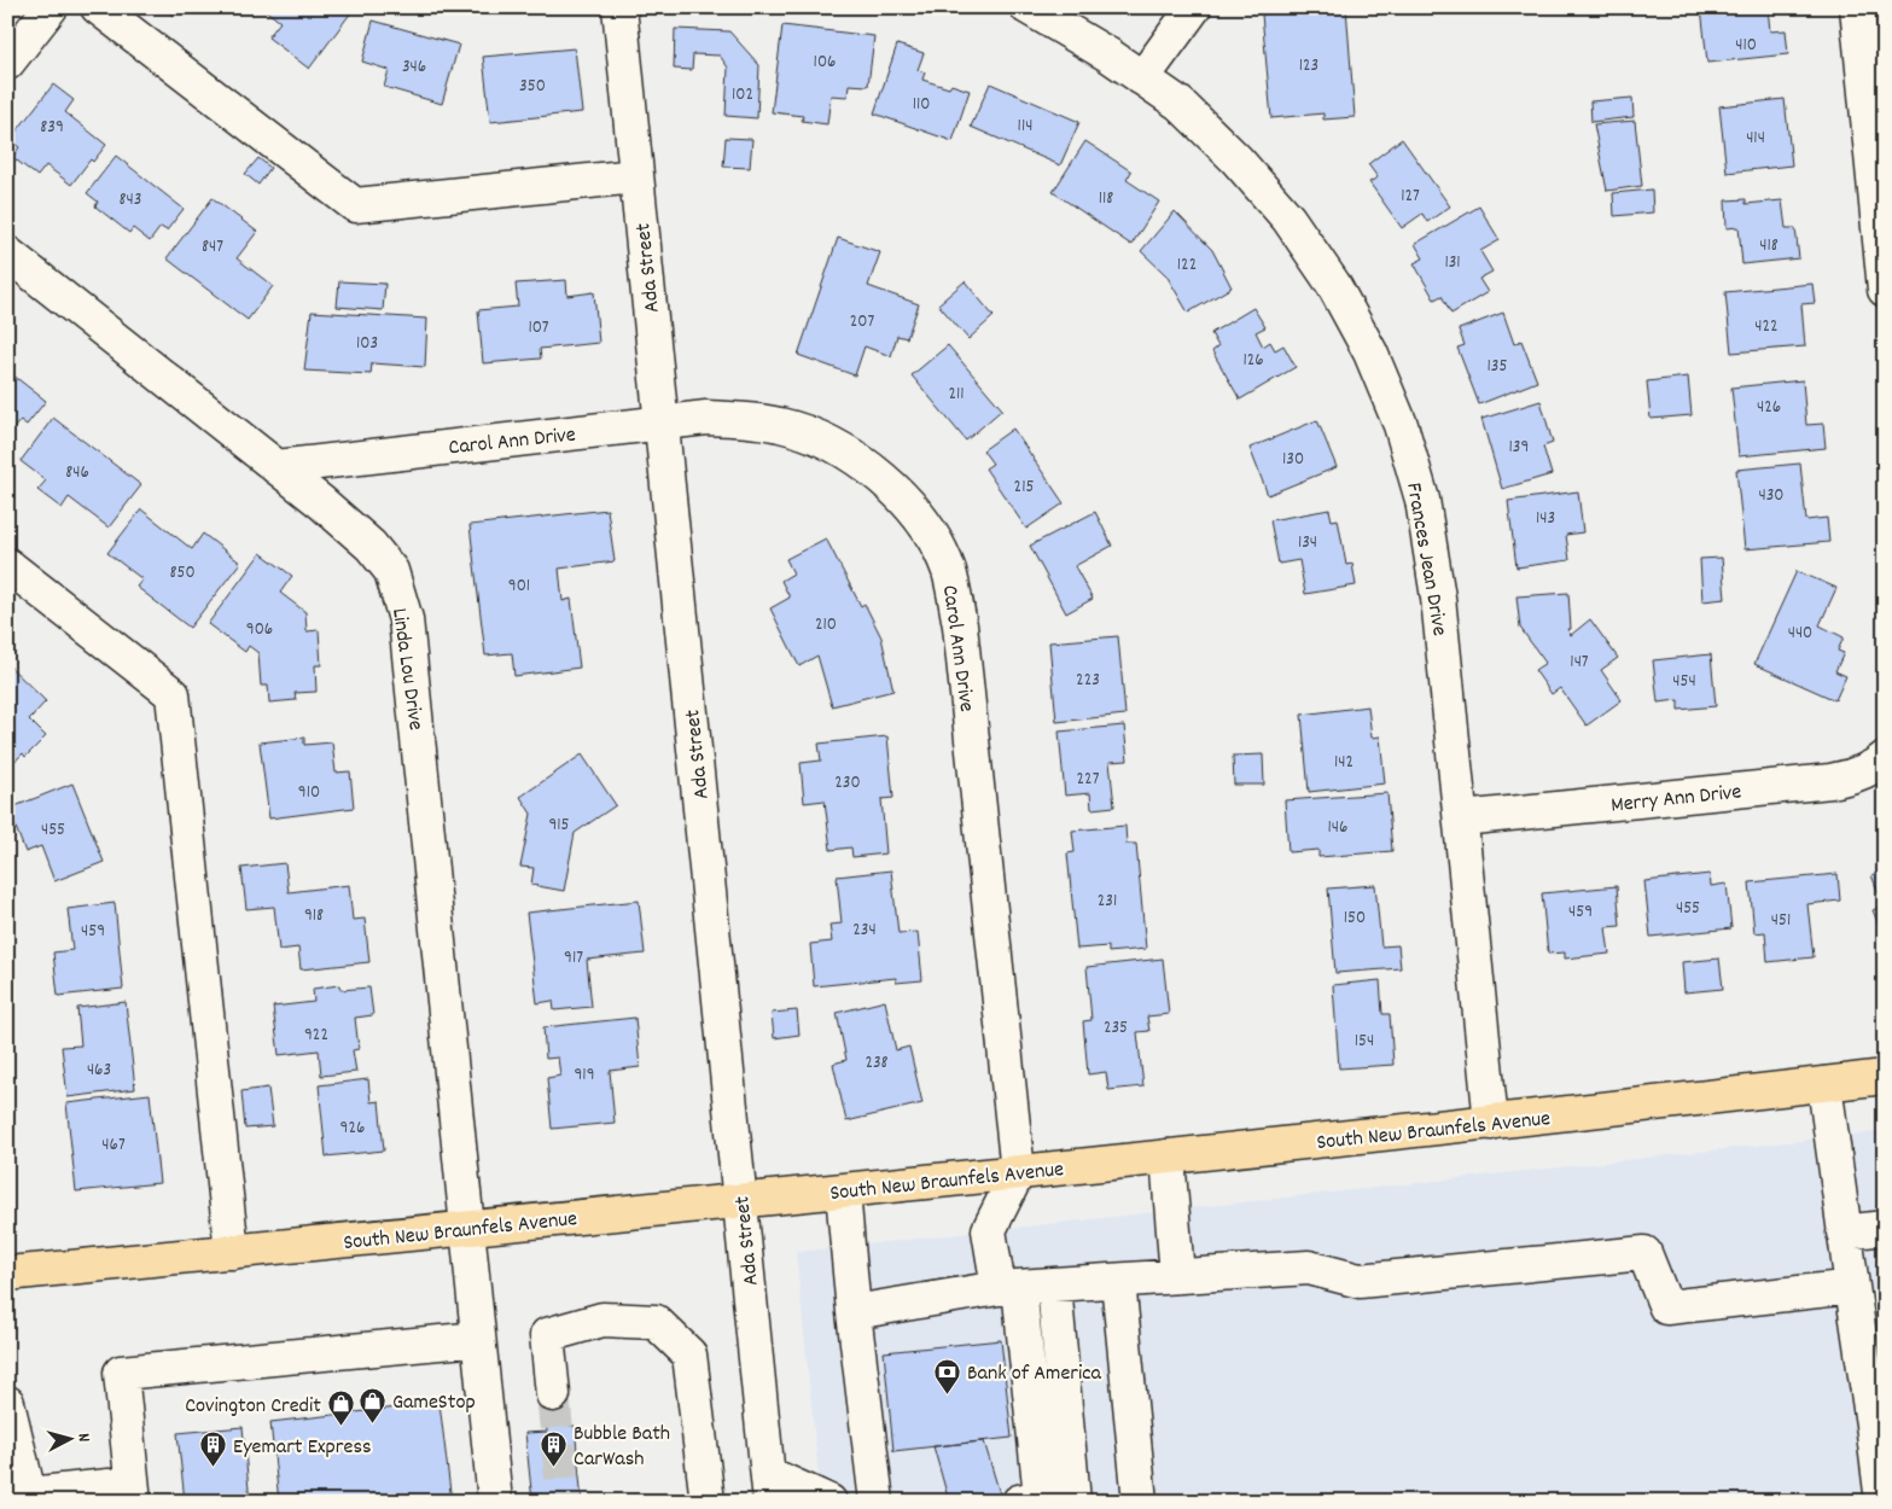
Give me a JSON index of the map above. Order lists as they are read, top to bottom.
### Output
{
  "streets": {
    "main road": ["South New Braunfels Avenue"],
    "street": [
      "Ada Street",
      "Carol Ann Drive",
      "Frances Jean Drive",
      "Linda Lou Drive",
      "Merry Ann Drive"
    ]
  },
  "crossings": [
    ["Ada Street", "Carol Ann Drive"],
    ["Ada Street", "South New Braunfels Avenue"],
    ["Carol Ann Drive", "Linda Lou Drive"],
    ["Carol Ann Drive", "South New Braunfels Avenue"],
    ["Frances Jean Drive", "Merry Ann Drive"],
    ["Frances Jean Drive", "South New Braunfels Avenue"],
    ["Linda Lou Drive", "South New Braunfels Avenue"]
  ],
  "places": {
    "bank": ["Bank of America"],
    "shop": ["GameStop", "Covington Credit"],
    "building": ["Bubble Bath CarWash", "Eyemart Express"]
  },
  "house_numbers": [
    "410",
    "106",
    "123",
    "346",
    "350",
    "102",
    "110",
    "114",
    "839",
    "414",
    "127",
    "118",
    "843",
    "418",
    "847",
    "131",
    "122",
    "207",
    "422",
    "107",
    "103",
    "126",
    "135",
    "211",
    "426",
    "139",
    "130",
    "846",
    "215",
    "430",
    "143",
    "134",
    "850",
    "901",
    "210",
    "906",
    "440",
    "147",
    "223",
    "454",
    "142",
    "227",
    "230",
    "910",
    "915",
    "146",
    "455",
    "231",
    "455",
    "459",
    "918",
    "150",
    "451",
    "234",
    "459",
    "917",
    "235",
    "922",
    "154",
    "238",
    "463",
    "919",
    "926",
    "467"
  ],
  "north": "right"
}
